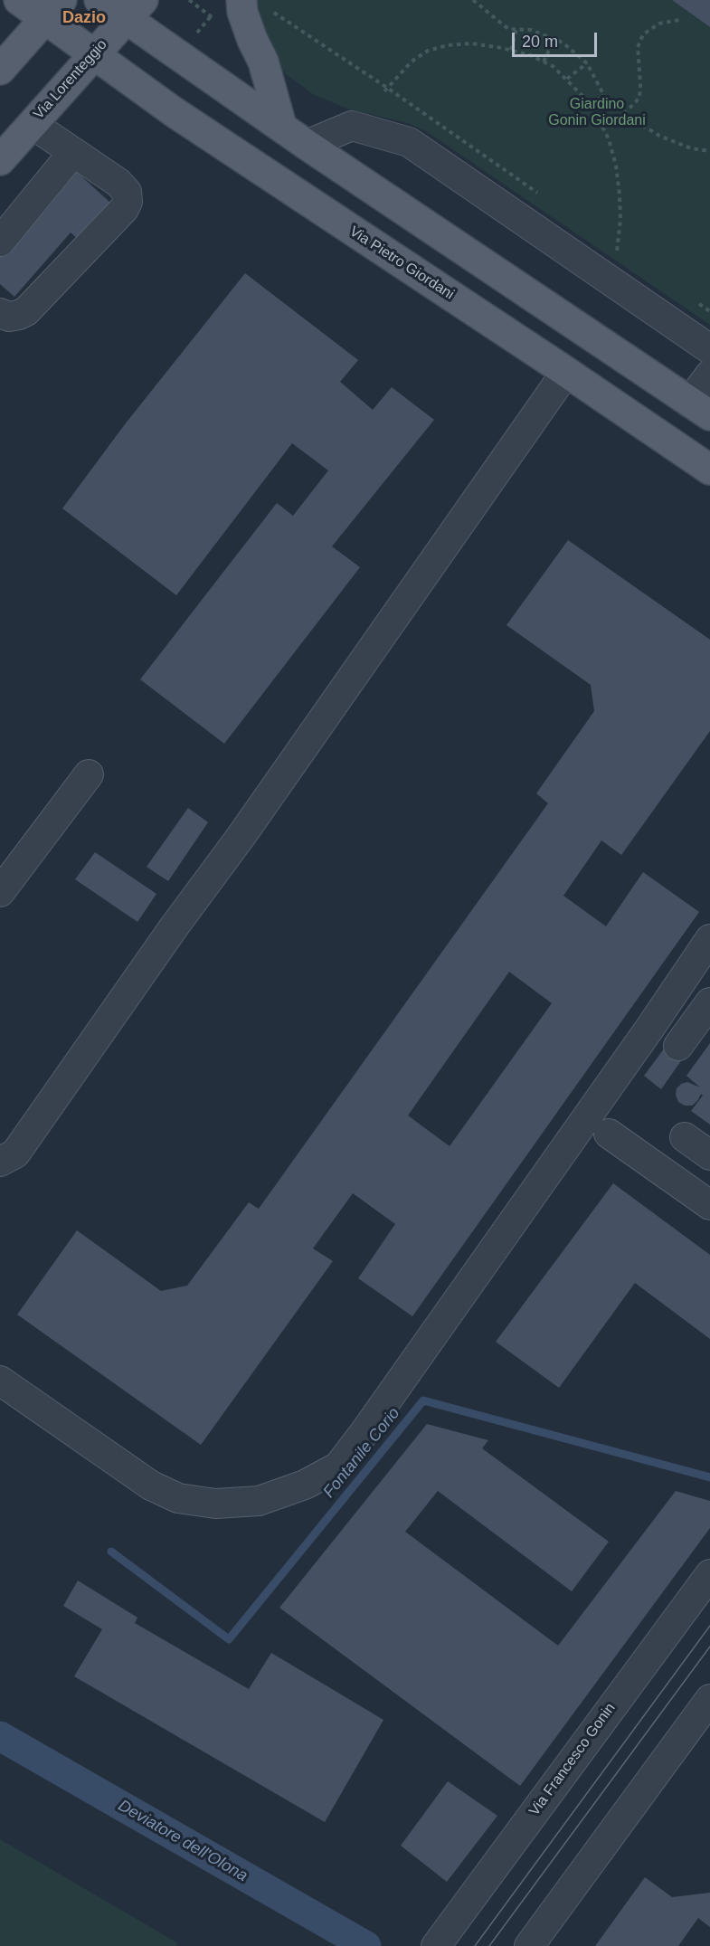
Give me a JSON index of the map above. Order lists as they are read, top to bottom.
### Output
{
  "streets": {
    "main road": ["Via Lorenteggio", "Via Pietro Giordani"],
    "street": ["Via Francesco Gonin"]
  },
  "crossings": [
    ["Via Lorenteggio", "Via Pietro Giordani"]
  ],
  "districts": ["Dazio"],
  "water": ["Fontanile Corio", "Deviatore dell'Olona"],
  "parks": ["Giardino Gonin Giordani"],
  "scale_bar": "20 m"
}
